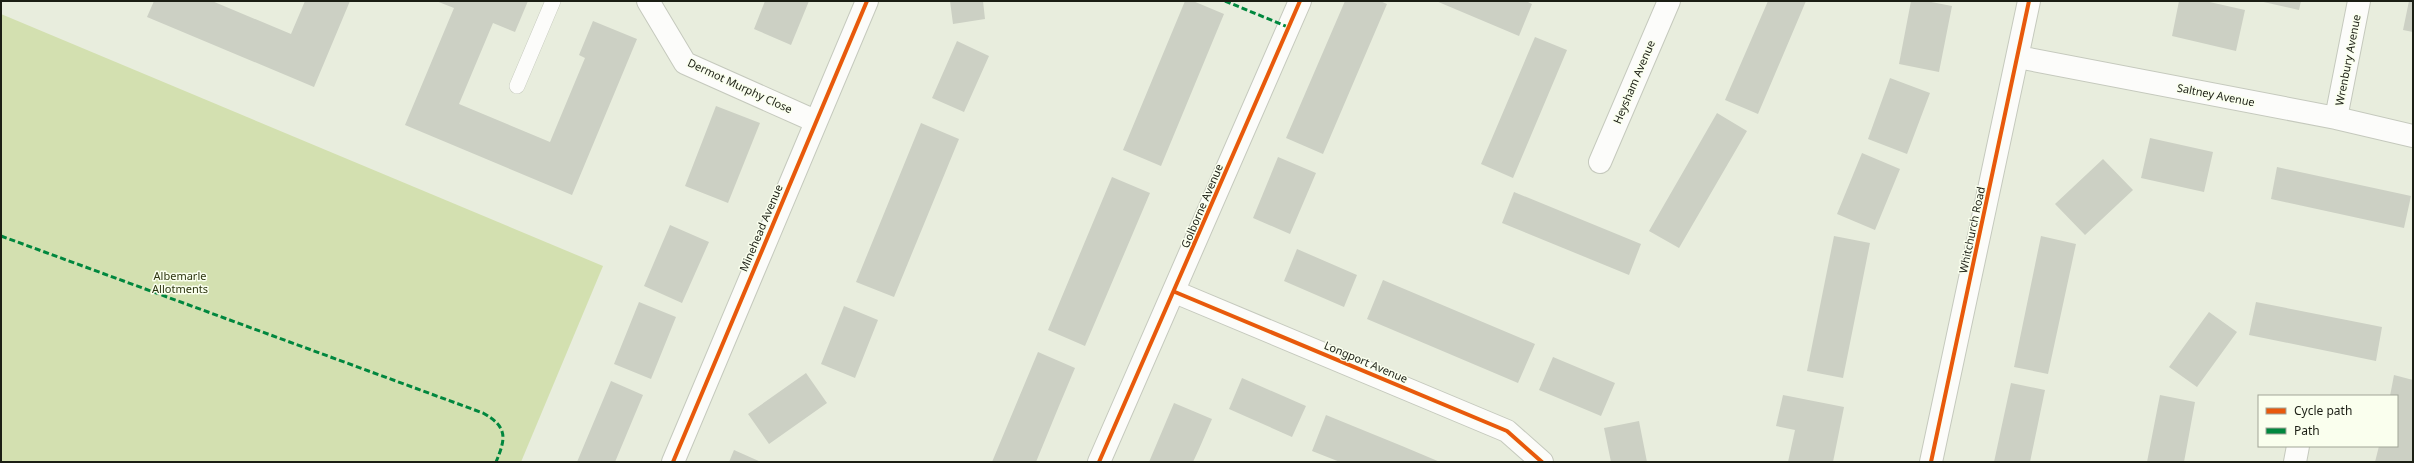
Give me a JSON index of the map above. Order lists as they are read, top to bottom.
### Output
{
  "streets": {
    "street": [
      "Wrenbury Avenue",
      "Heysham Avenue",
      "Dermot Murphy Close",
      "Saltney Avenue",
      "Golborne Avenue",
      "Minehead Avenue",
      "Whitchurch Road",
      "Longport Avenue"
    ]
  },
  "crossings": [
    ["Wrenbury Avenue", "Saltney Avenue"],
    ["Dermot Murphy Close", "Minehead Avenue"],
    ["Saltney Avenue", "Whitchurch Road"],
    ["Golborne Avenue", "Longport Avenue"]
  ],
  "parks": ["Albemarle Allotments"],
  "legend": ["Cycle path", "Path"]
}
